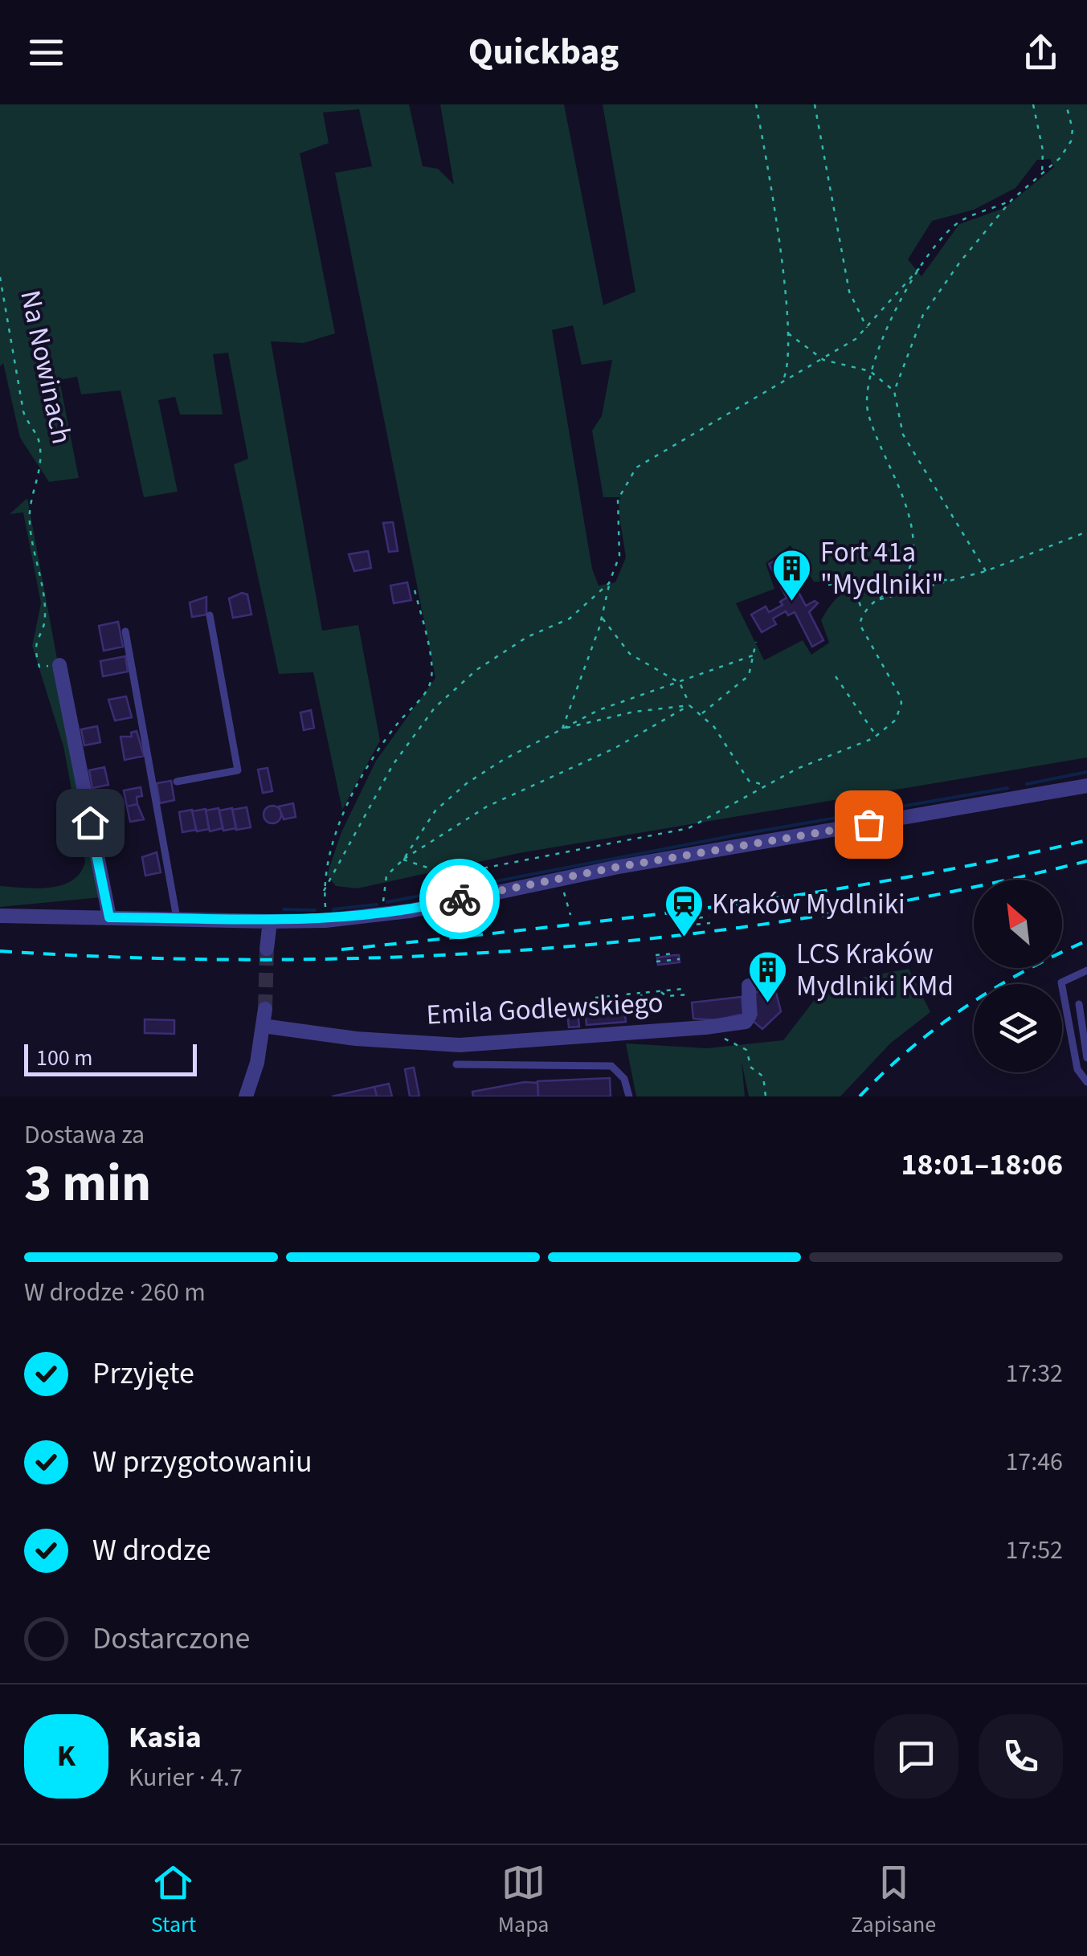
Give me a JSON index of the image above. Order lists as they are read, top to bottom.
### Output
{
  "streets": {
    "street": ["Emila Godlewskiego"],
    "path": ["Na Nowinach"]
  },
  "places": {
    "building": ["Fort 41a \"Mydlniki\"", "LCS Kraków Mydlniki KMd"],
    "station": ["Kraków Mydlniki"]
  },
  "scale_bar": "100 m",
  "north": "top left",
  "page": {
    "header": "Quickbag",
    "scale": "100 m",
    "heading": ["3 min", "Dostawa za", "18:01–18:06"],
    "panel": ["Kasia", "Kurier · 4.7"],
    "bar": "W drodze · 260 m",
    "list": [
      ["Przyjęte", "17:32"],
      ["W przygotowaniu", "17:46"],
      ["W drodze", "17:52"],
      "Dostarczone"
    ],
    "round": "K",
    "tabs": ["Start", "Mapa", "Zapisane"]
  }
}
